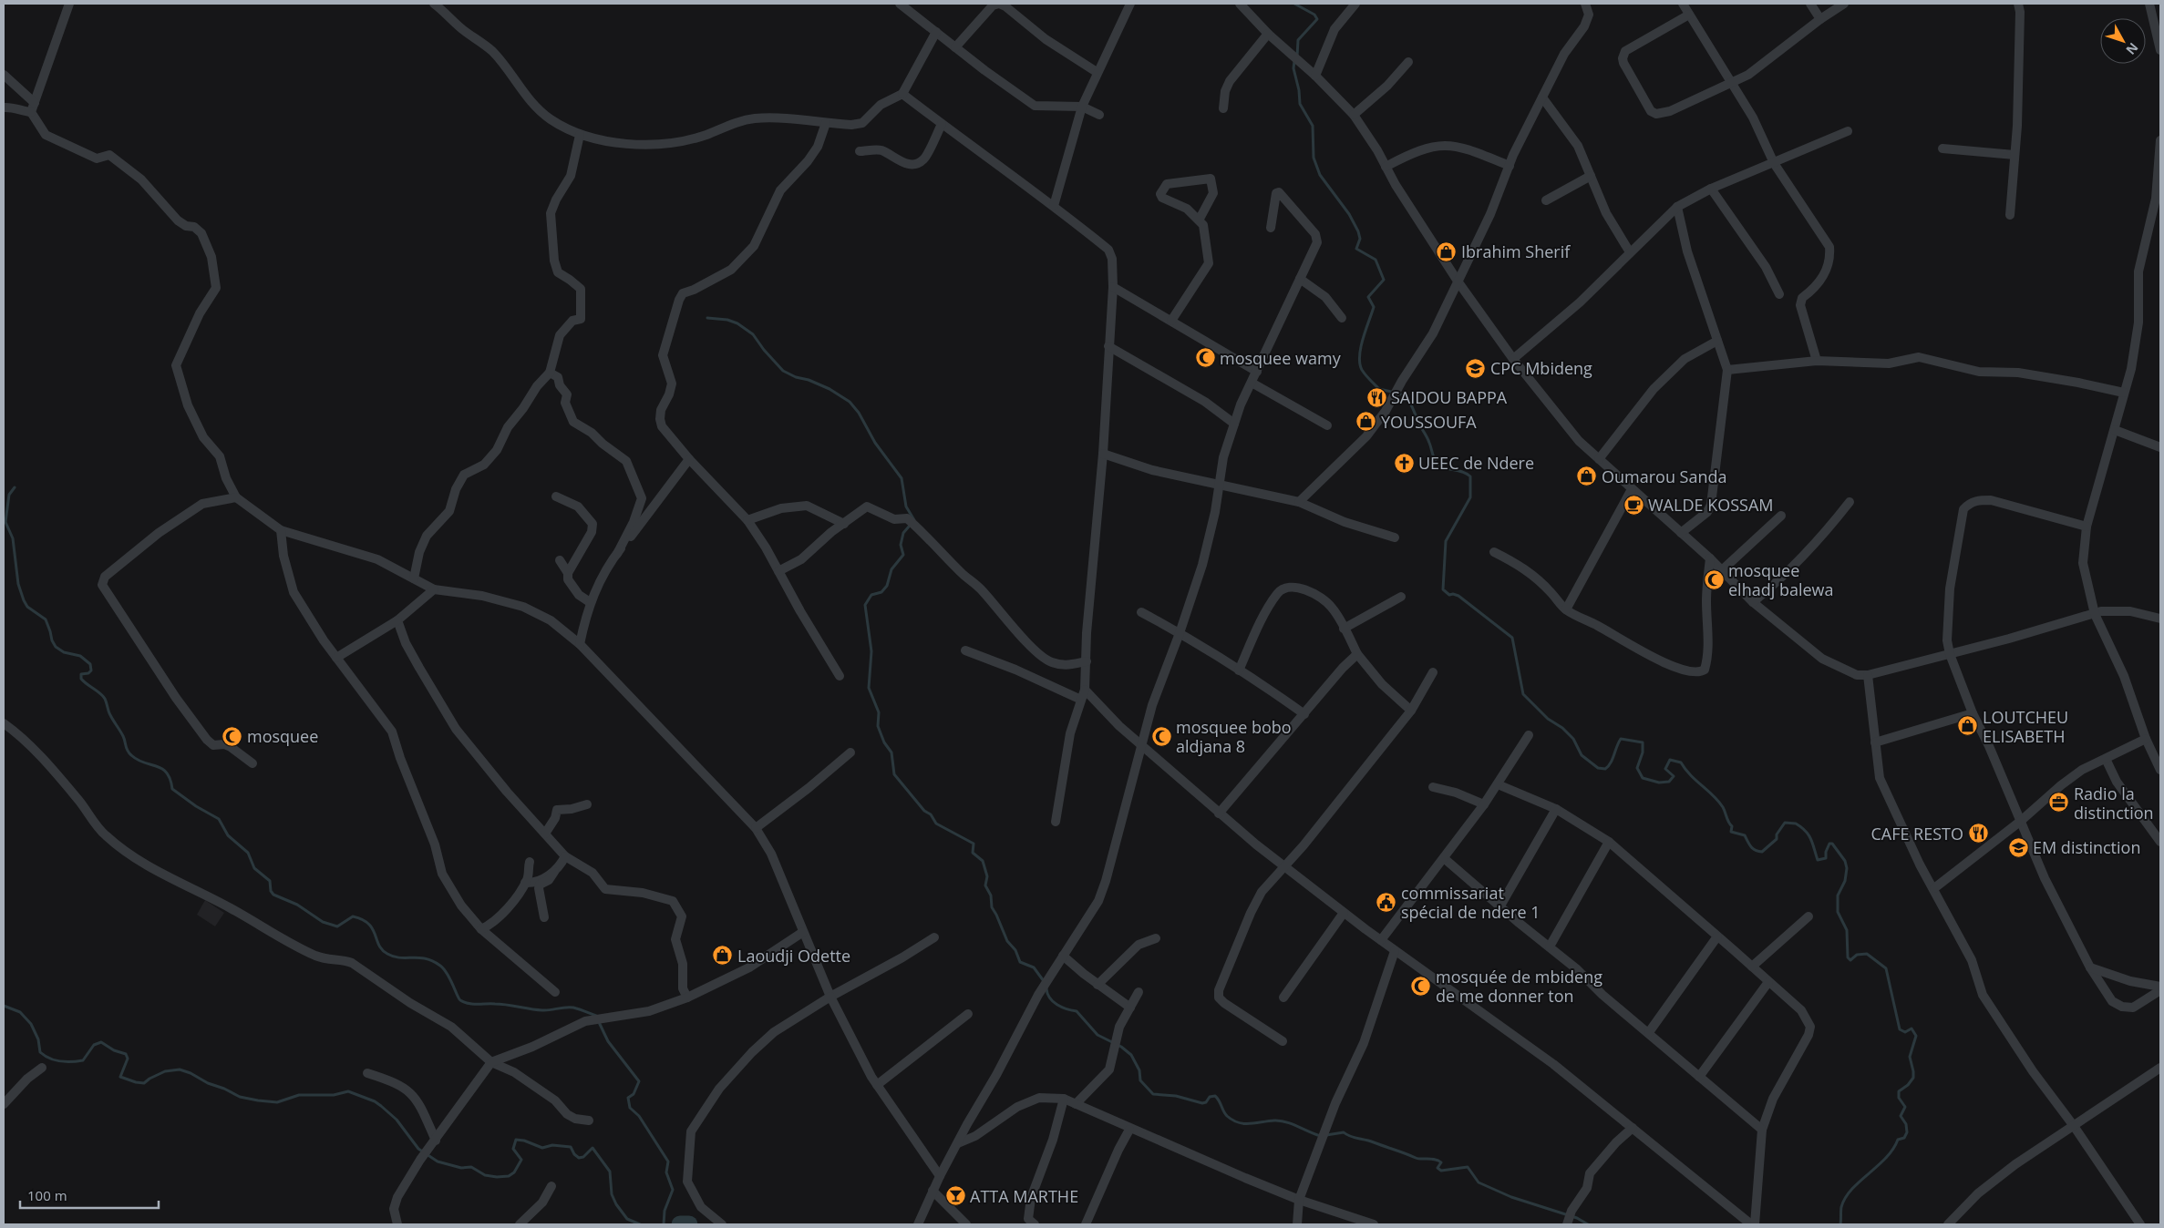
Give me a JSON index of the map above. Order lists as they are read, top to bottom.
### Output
{
  "places": {
    "shop": [
      "Ibrahim Sherif",
      "YOUSSOUFA",
      "Oumarou Sanda",
      "LOUTCHEU ELISABETH",
      "Laoudji Odette"
    ],
    "mosque": [
      "mosquee wamy",
      "mosquee elhadj balewa",
      "mosquee",
      "mosquee bobo aldjana 8",
      "mosquée de mbideng de me donner ton"
    ],
    "school or university": ["CPC Mbideng", "EM distinction"],
    "restaurant": ["SAIDOU BAPPA", "CAFE RESTO"],
    "church": ["UEEC de Ndere"],
    "cafe": ["WALDE KOSSAM"],
    "office": ["Radio la distinction"],
    "public building": ["commissariat spécial de ndere 1"],
    "bar": ["ATTA MARTHE"]
  },
  "scale_bar": "100 m",
  "north": "bottom right"
}
